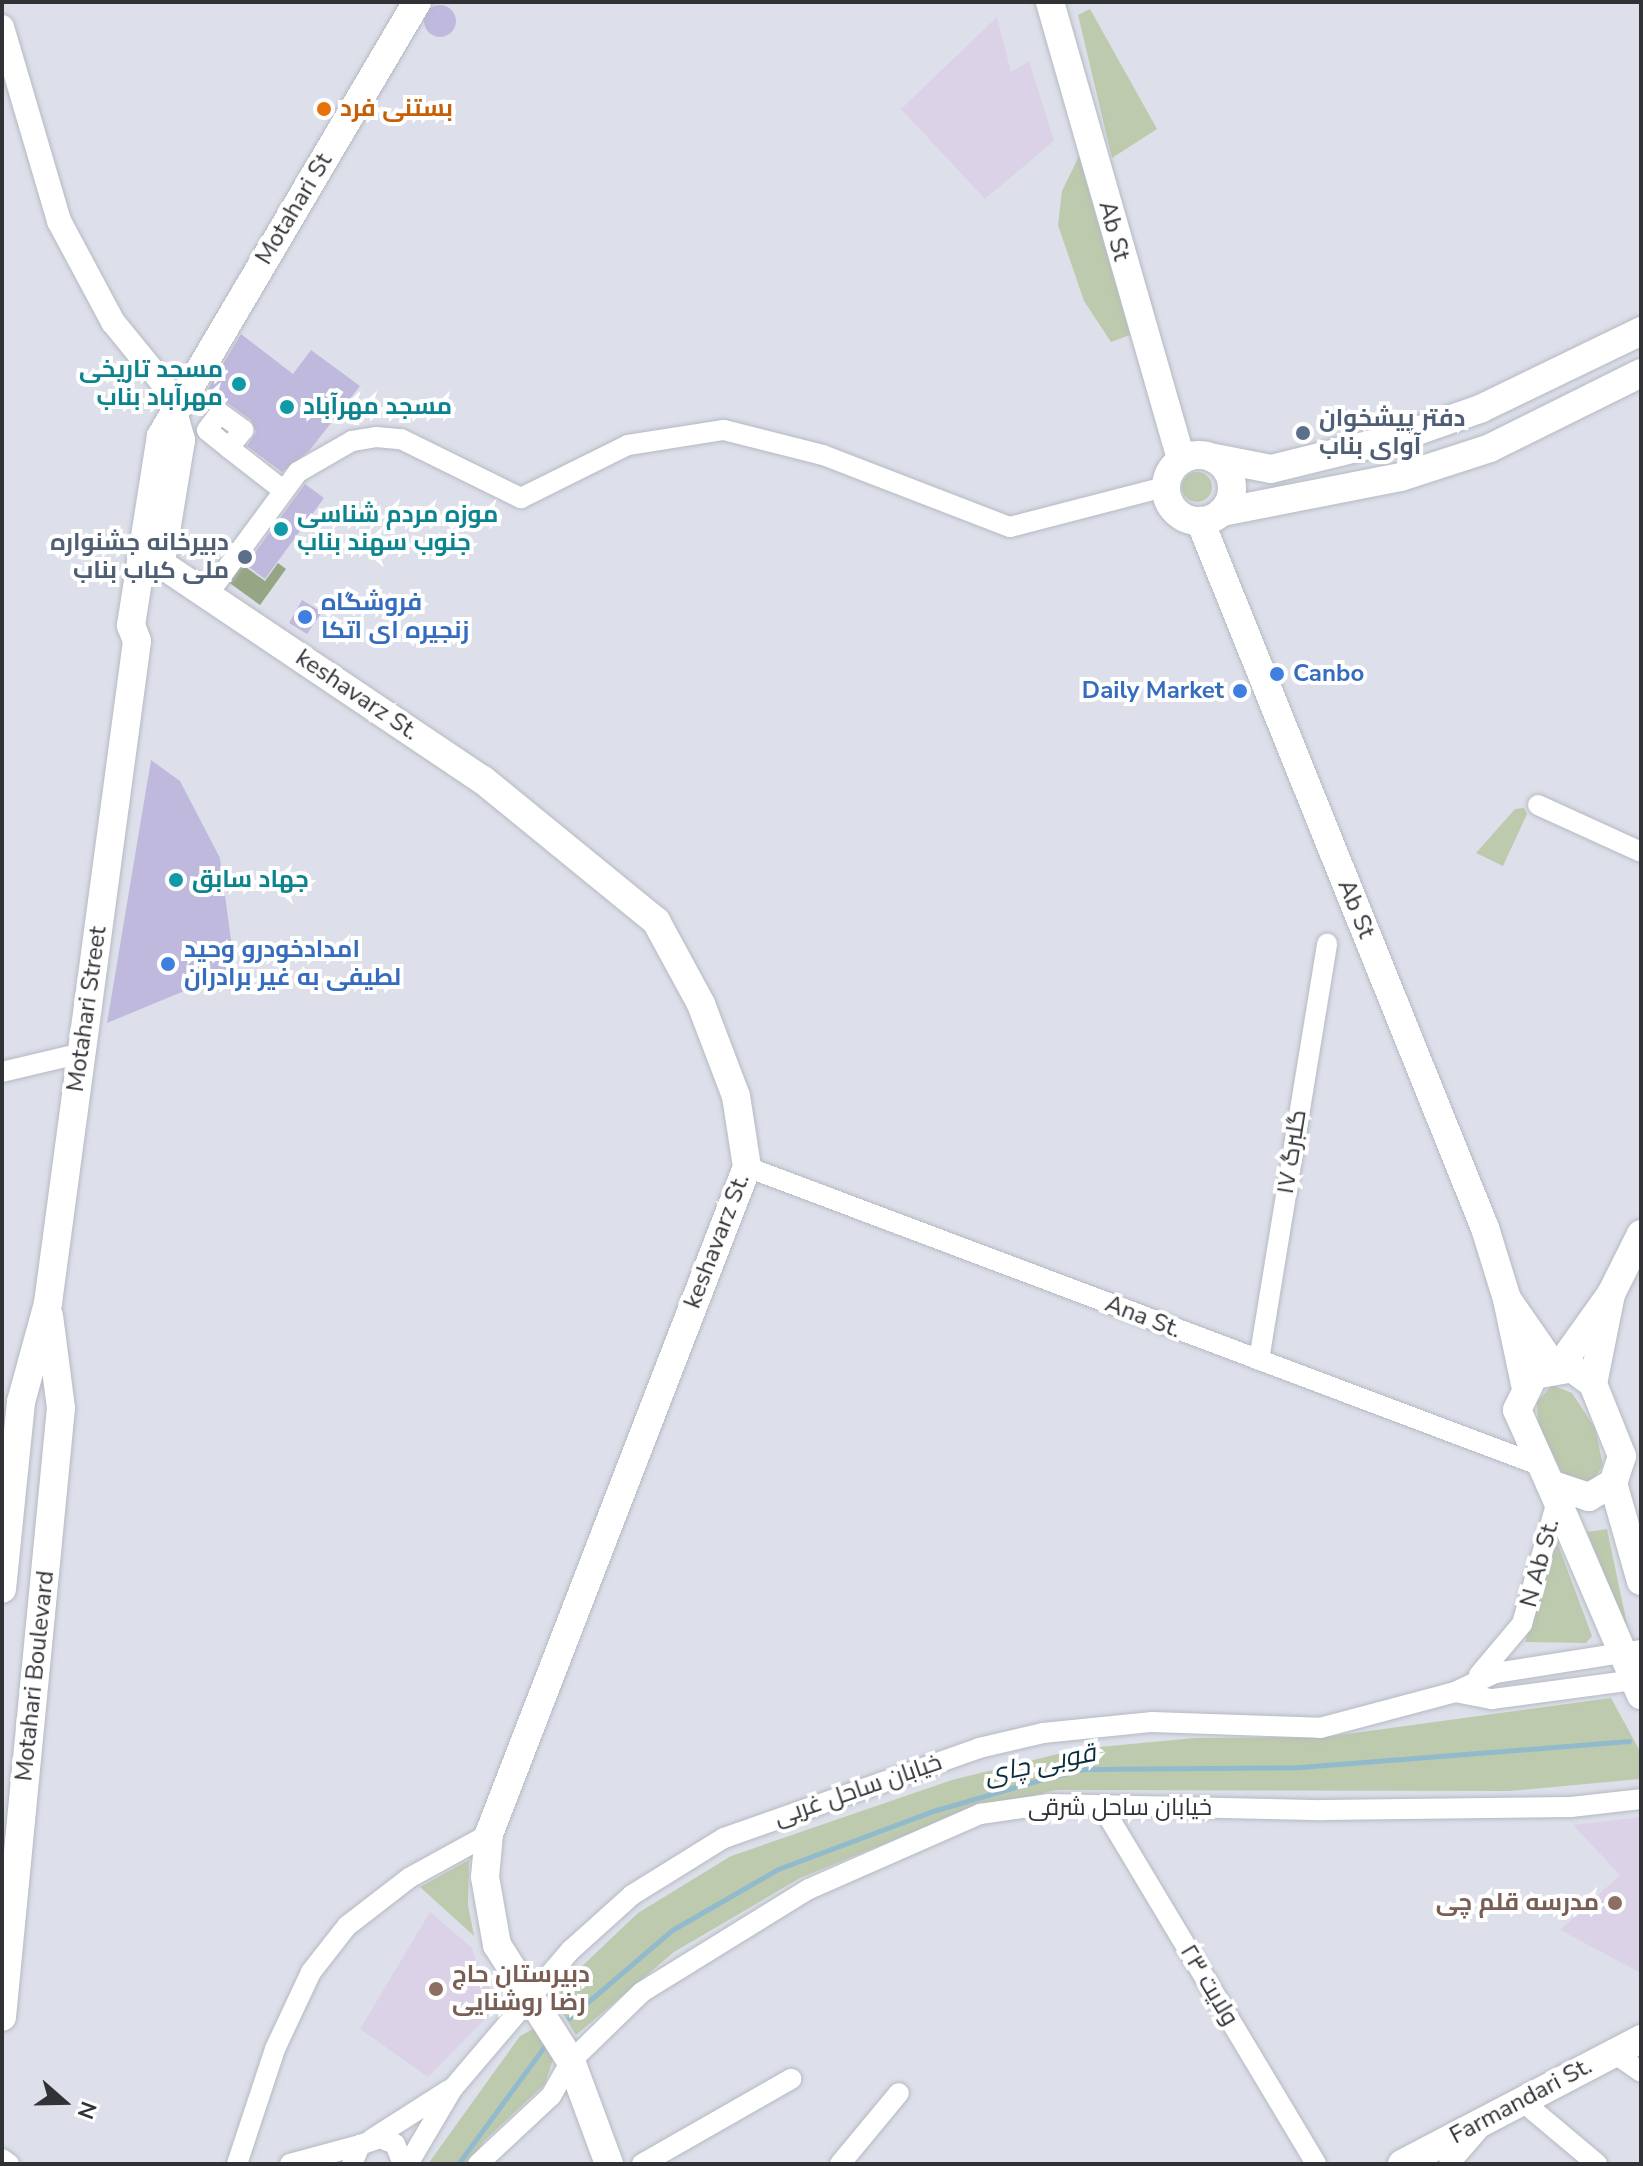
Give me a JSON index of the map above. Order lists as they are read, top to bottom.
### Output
{
  "streets": {
    "main road": [
      "Motahari St",
      "Ab St",
      "keshavarz St.",
      "Motahari Street",
      "N Ab St.",
      "Motahari Boulevard",
      "Farmandari St."
    ],
    "street": [
      "گلبرگ ۱۷",
      "Ana St.",
      "خیابان ساحل غربی",
      "خیابان ساحل شرقی",
      "ولایت ۲۳"
    ]
  },
  "crossings": [
    ["Motahari St", "keshavarz St."],
    ["Motahari St", "Motahari Street"],
    ["keshavarz St.", "Ana St."],
    ["keshavarz St.", "خیابان ساحل غربی"],
    ["keshavarz St.", "خیابان ساحل شرقی"],
    ["Motahari Street", "Motahari Boulevard"],
    ["گلبرگ ۱۷", "Ana St."],
    ["Ana St.", "N Ab St."],
    ["N Ab St.", "خیابان ساحل غربی"],
    ["خیابان ساحل شرقی", "ولایت ۲۳"]
  ],
  "water": ["قوبی چای"],
  "places": [
    "بستنی فرد",
    "مسجد تاریخی مهرآباد بناب",
    "مسجد مهرآباد",
    "دفتر پیشخوان آوای بناب",
    "موزه مردم شناسی جنوب سهند بناب",
    "دبیرخانه جشنواره ملی کباب بناب",
    "فروشگاه زنجیره ای اتکا",
    "Canbo",
    "Daily Market",
    "جهاد سابق",
    "امدادخودرو وحید لطیفی به غیر برادران",
    "مدرسه قلم چی",
    "دبیرستان حاج رضا روشنایی"
  ],
  "north": "right"
}
